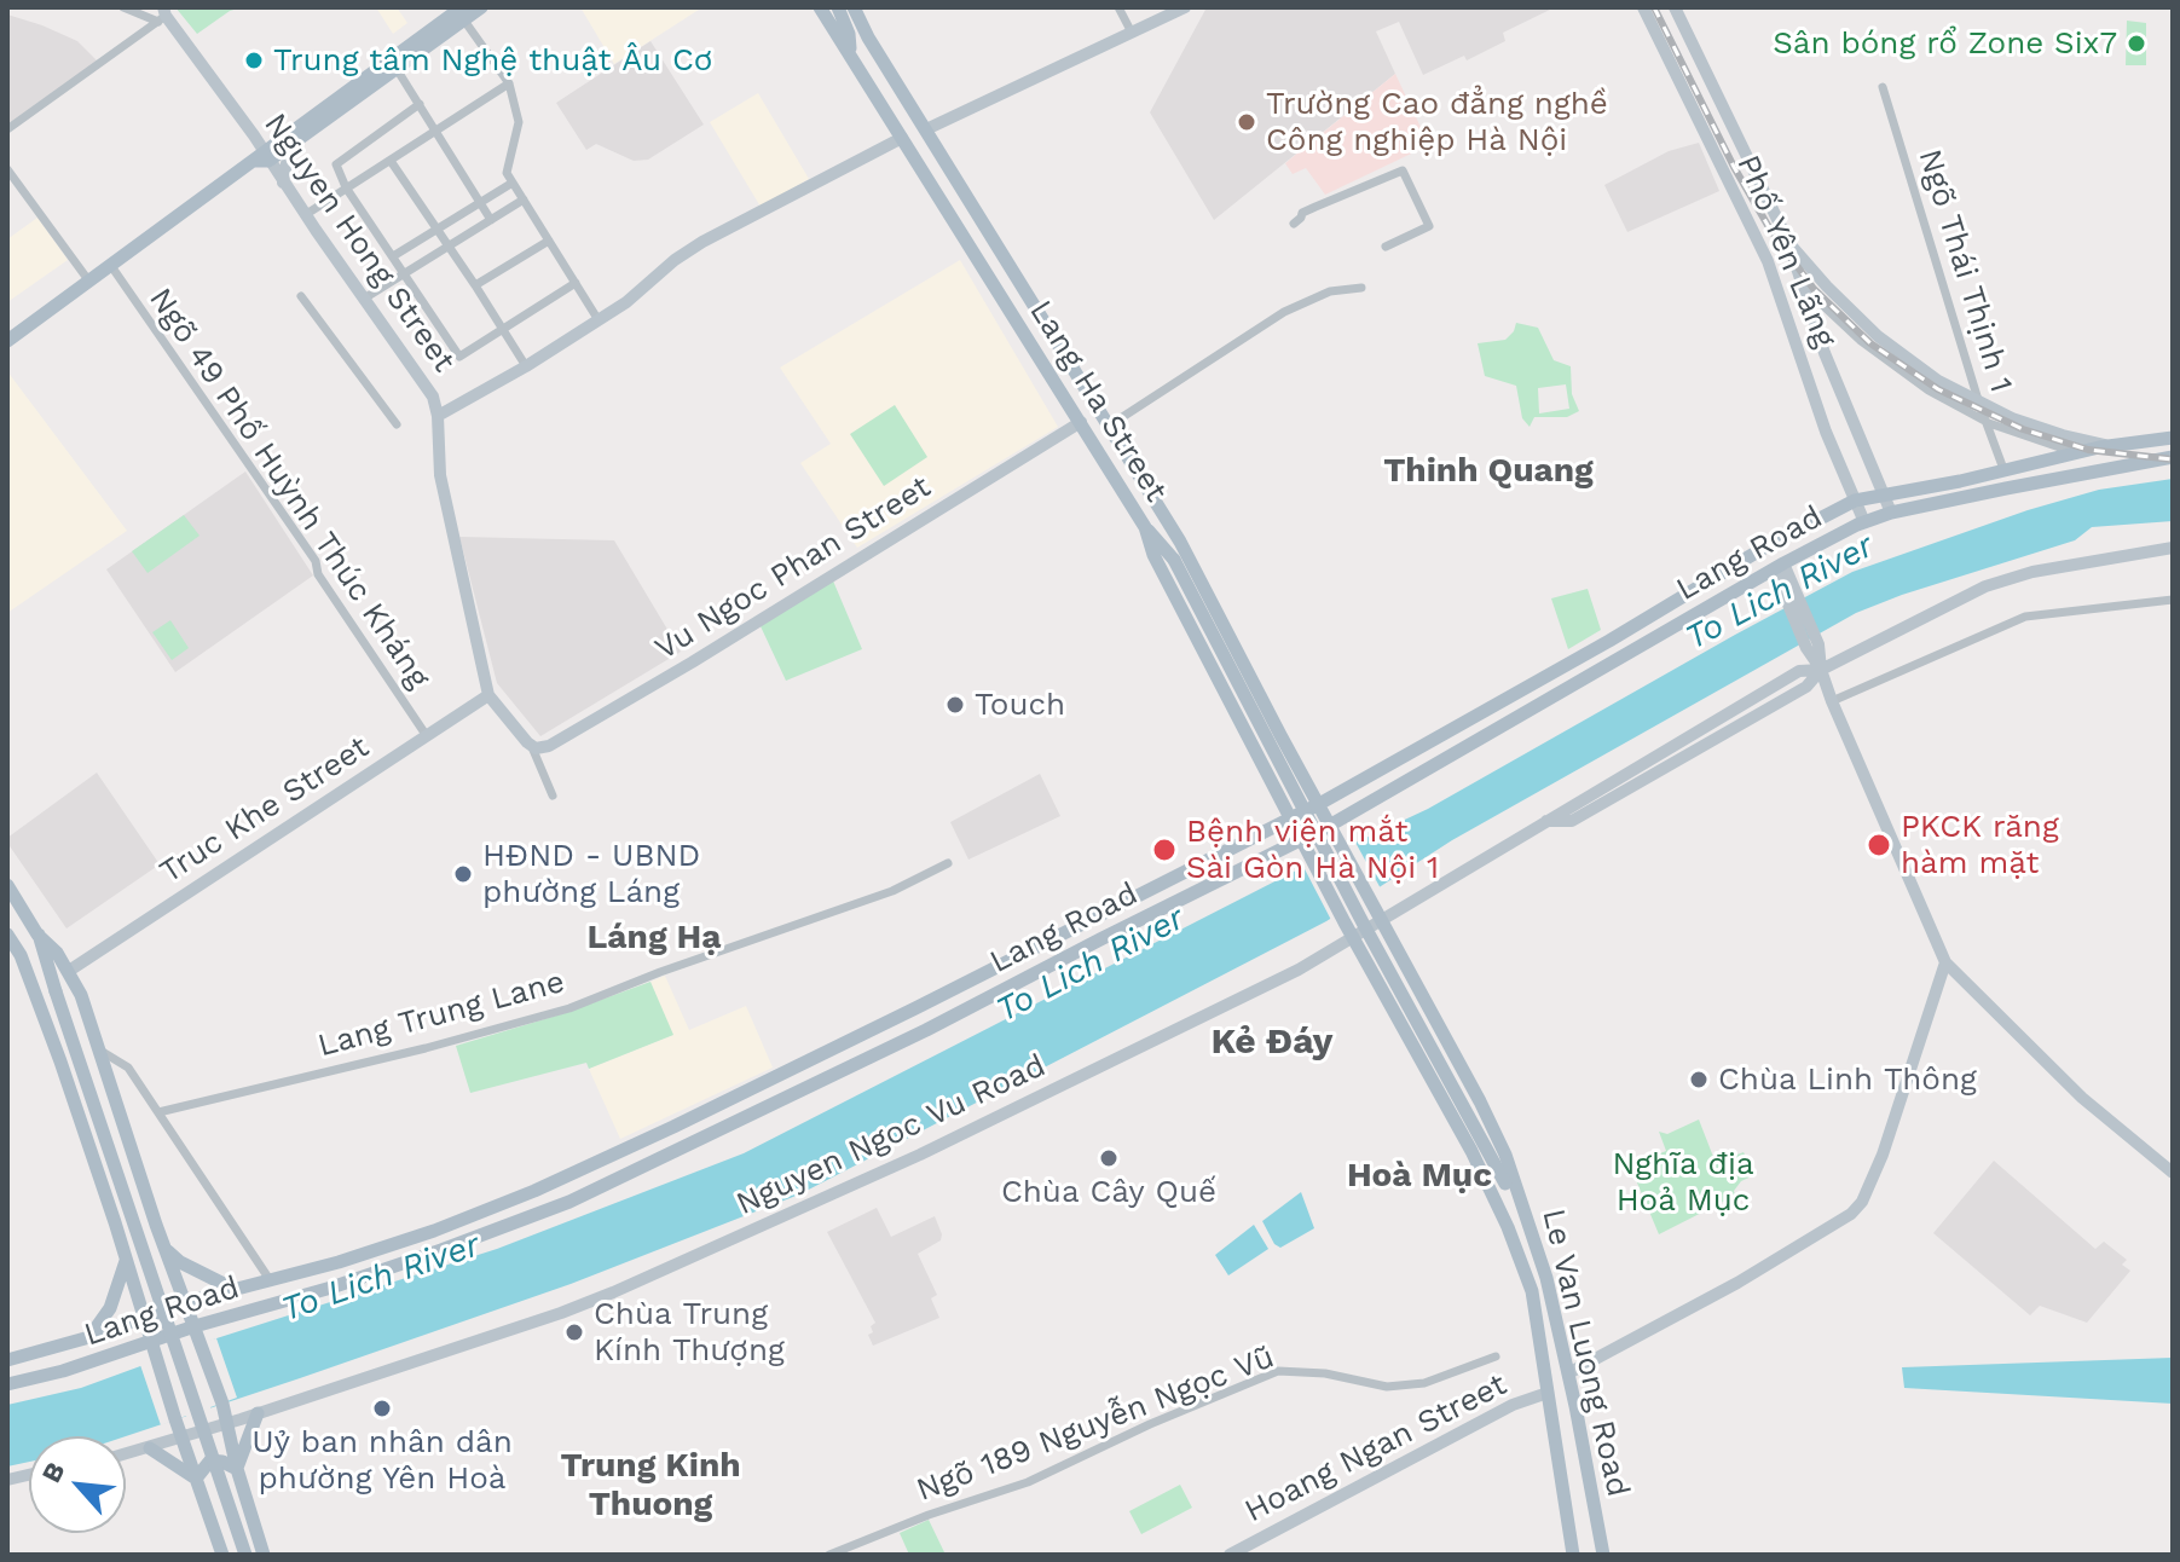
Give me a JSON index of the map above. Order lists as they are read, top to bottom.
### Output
{
  "streets": {
    "main road": ["Lang Ha Street", "Lang Road", "Le Van Luong Road"],
    "street": [
      "Nguyen Hong Street",
      "Phố Yên Lãng",
      "Ngõ Thái Thịnh 1",
      "Ngõ 49 Phố Huỳnh Thúc Kháng",
      "Vu Ngoc Phan Street",
      "Truc Khe Street",
      "Lang Trung Lane",
      "Nguyen Ngoc Vu Road",
      "Ngõ 189 Nguyễn Ngọc Vũ",
      "Hoang Ngan Street"
    ]
  },
  "crossings": [
    ["Nguyen Hong Street", "Vu Ngoc Phan Street"],
    ["Nguyen Hong Street", "Truc Khe Street"],
    ["Phố Yên Lãng", "Lang Road"],
    ["Ngõ Thái Thịnh 1", "Lang Road"],
    ["Lang Ha Street", "Lang Road"],
    ["Lang Ha Street", "Vu Ngoc Phan Street"],
    ["Lang Ha Street", "Le Van Luong Road"],
    ["Ngõ 49 Phố Huỳnh Thúc Kháng", "Truc Khe Street"],
    ["Lang Road", "Le Van Luong Road"],
    ["Nguyen Ngoc Vu Road", "Le Van Luong Road"],
    ["Le Van Luong Road", "Hoang Ngan Street"]
  ],
  "districts": [
    "Thinh Quang",
    "Láng Hạ",
    "Kẻ Đáy",
    "Hoà Mục",
    "Trung Kinh Thuong"
  ],
  "water": ["To Lich River"],
  "parks": ["Nghĩa địa Hoả Mục"],
  "places": [
    "Sân bóng rổ Zone Six7",
    "Trung tâm Nghệ thuật Âu Cơ",
    "Trường Cao đẳng nghề Công nghiệp Hà Nội",
    "Touch",
    "PKCK răng hàm mặt",
    "Bệnh viện mắt Sài Gòn Hà Nội 1",
    "HĐND - UBND phường Láng",
    "Chùa Linh Thông",
    "Chùa Cây Quế",
    "Chùa Trung Kính Thượng",
    "Uỷ ban nhân dân phường Yên Hoà"
  ],
  "north": "top left"
}
